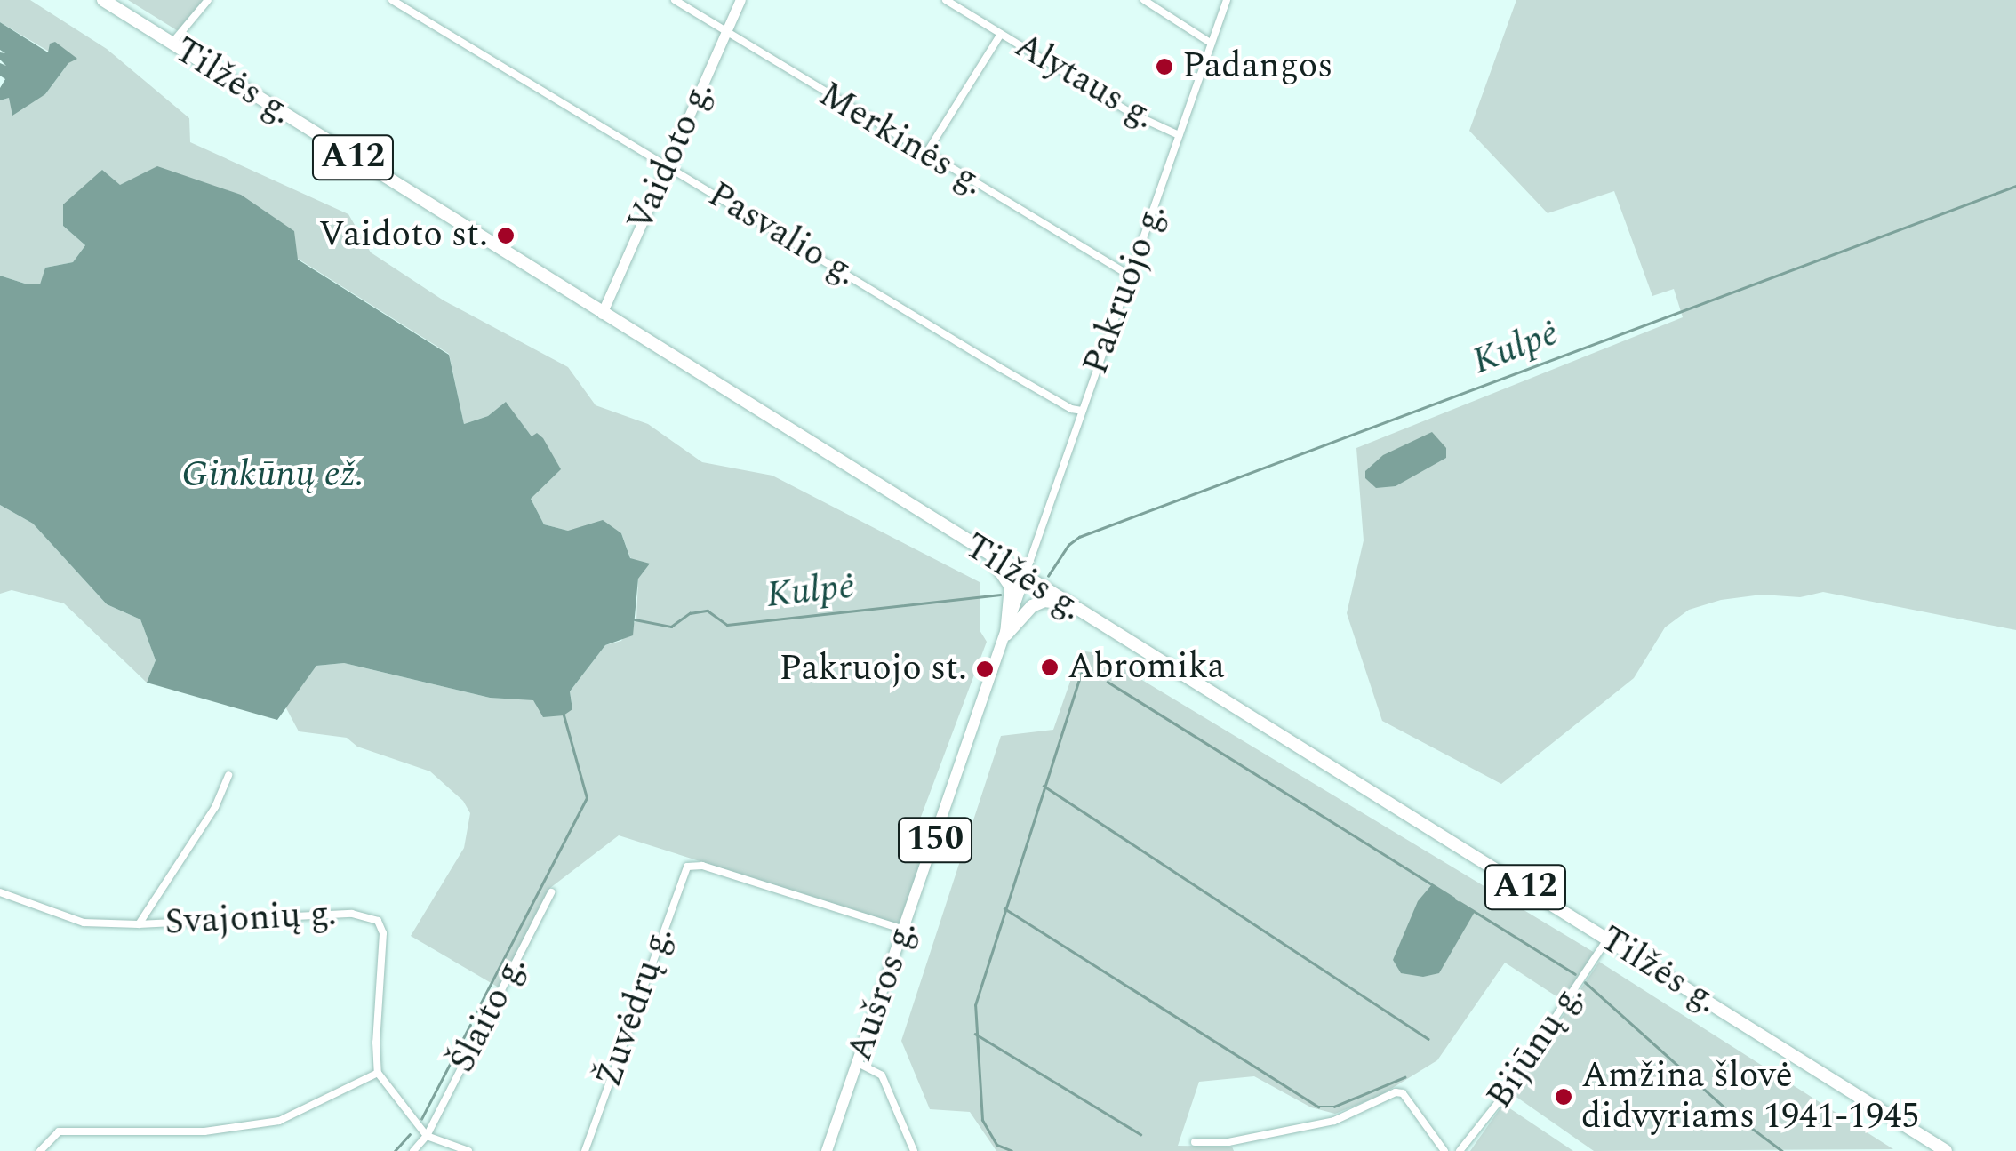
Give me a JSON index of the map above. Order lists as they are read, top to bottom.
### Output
{
  "streets": {
    "highway": ["Tilžės g.", "A12"],
    "main road": ["Vaidoto g.", "150", "Aušros g."],
    "street": [
      "Alytaus g.",
      "Merkinės g.",
      "Pasvalio g.",
      "Pakruojo g.",
      "Svajonių g.",
      "Žuvėdrų g.",
      "Šlaito g.",
      "Bijūnų g."
    ]
  },
  "crossings": [
    ["Tilžės g.", "Vaidoto g."],
    ["Tilžės g.", "Pakruojo g."],
    ["Tilžės g.", "Aušros g."],
    ["Tilžės g.", "Bijūnų g."],
    ["Alytaus g.", "Pakruojo g."],
    ["Merkinės g.", "Vaidoto g."],
    ["Merkinės g.", "Pakruojo g."],
    ["Vaidoto g.", "Pasvalio g."],
    ["Pasvalio g.", "Pakruojo g."],
    ["Pakruojo g.", "Aušros g."],
    ["Aušros g.", "Žuvėdrų g."]
  ],
  "water": ["Kulpė", "Ginkūnų ež."],
  "places": [
    "Padangos",
    "Vaidoto st.",
    "Abromika",
    "Pakruojo st.",
    "Amžina šlovė didvyriams 1941-1945"
  ]
}
